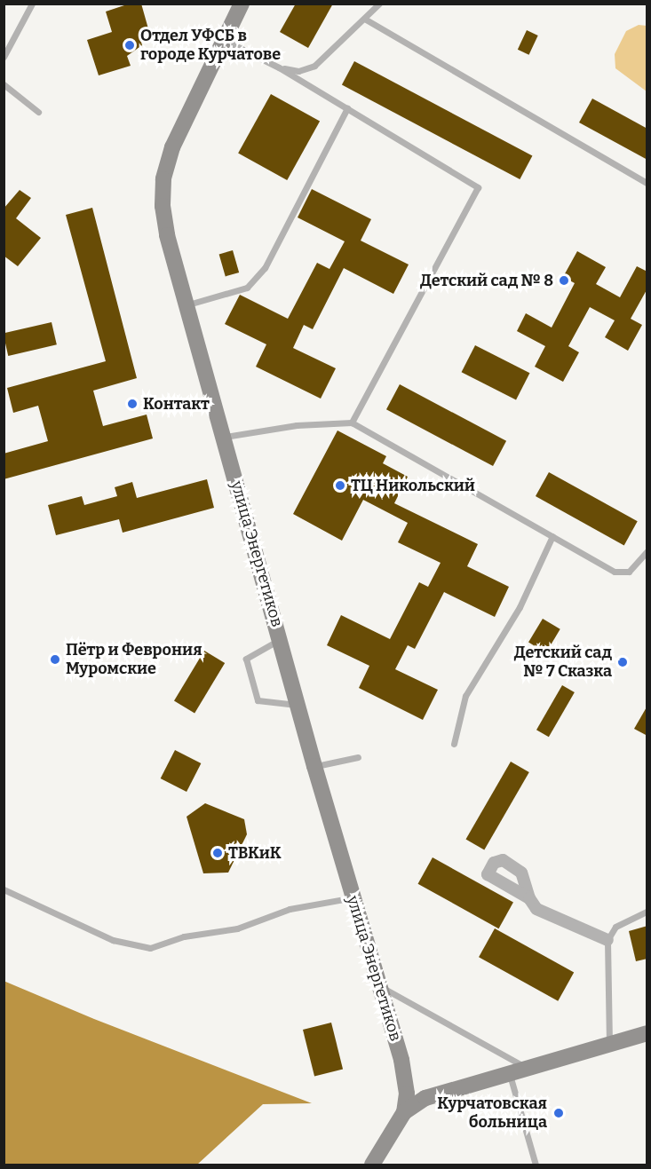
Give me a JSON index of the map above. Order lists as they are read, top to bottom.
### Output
{
  "streets": {
    "main road": ["улица Энергетиков"]
  },
  "places": [
    "Отдел УФСБ в городе Курчатове",
    "Детский сад № 8",
    "Контакт",
    "ТЦ Никольский",
    "Пётр и Феврония Муромские",
    "Детский сад № 7 Сказка",
    "ТВКиК",
    "Курчатовская больница"
  ]
}
